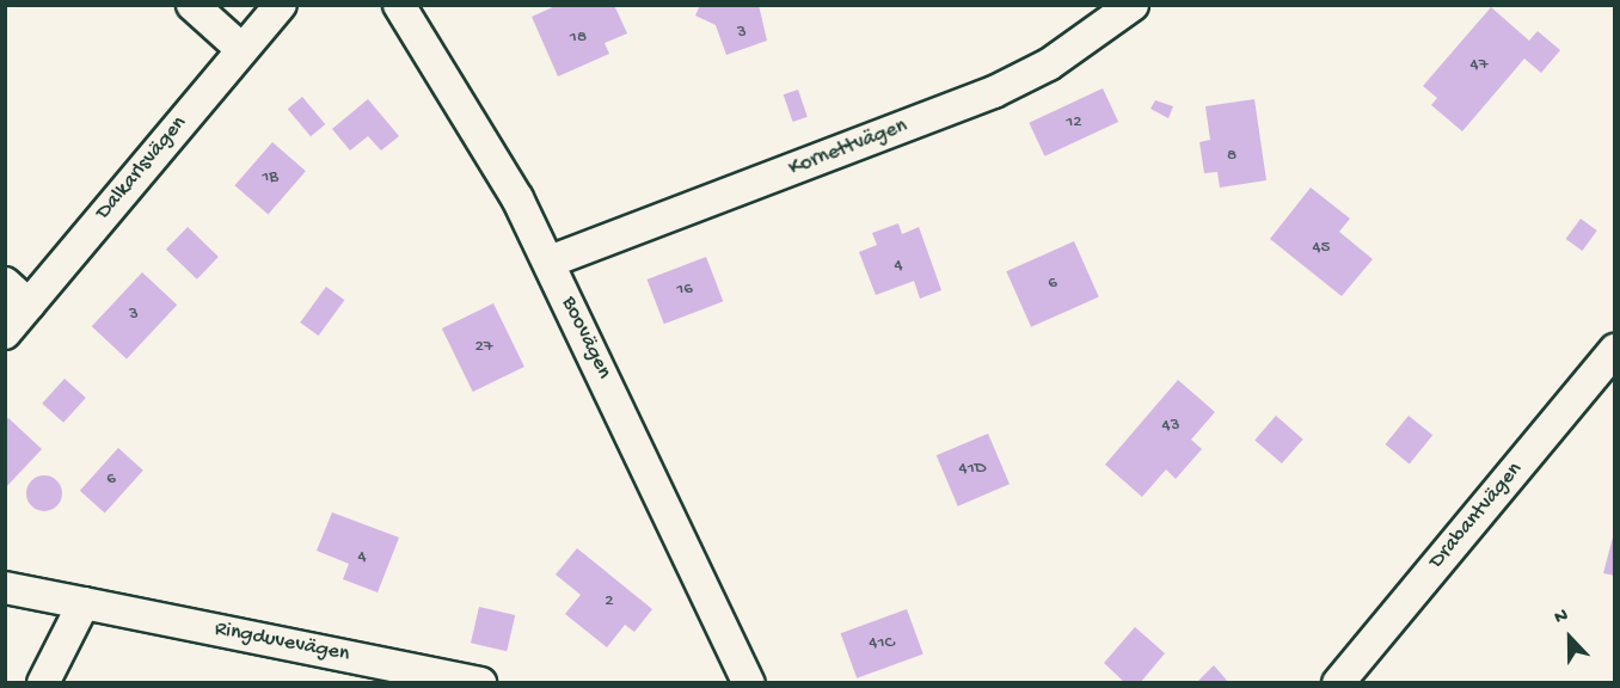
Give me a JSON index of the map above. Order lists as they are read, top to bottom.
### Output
{
  "streets": {
    "street": [
      "Kornettvägen",
      "Dalkarlsvägen",
      "Boovägen",
      "Drabantvägen",
      "Ringduvevägen"
    ]
  },
  "crossings": [
    ["Kornettvägen", "Boovägen"]
  ],
  "house_numbers": [
    "3",
    "18",
    "47",
    "12",
    "8",
    "1B",
    "45",
    "4",
    "6",
    "16",
    "3",
    "27",
    "43",
    "41D",
    "6",
    "4",
    "2",
    "41C"
  ],
  "north": "top"
}
